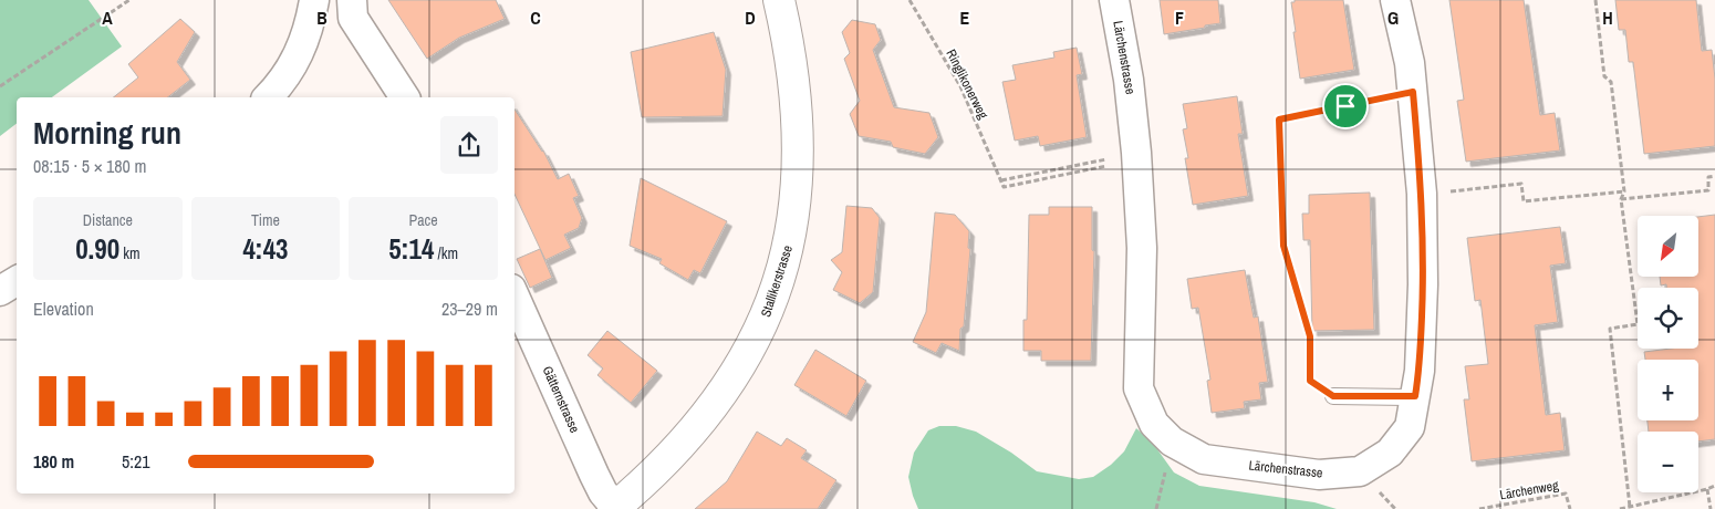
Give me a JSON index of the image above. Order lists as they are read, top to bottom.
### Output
{
  "streets": {
    "main road": ["Stallikerstrasse"],
    "street": ["Lärchenstrasse", "Gätternstrasse"],
    "path": ["Ringlikonerweg", "Lärchenweg"]
  },
  "crossings": [
    ["Lärchenstrasse", "Ringlikonerweg"],
    ["Stallikerstrasse", "Gätternstrasse"]
  ],
  "north": "bottom left",
  "page": {
    "heading": ["Morning run", "08:15 · 5 × 180 m"],
    "stats": [
      ["Distance", "0.90 km"],
      ["Time", "4:43"],
      ["Pace", "5:14 /km"]
    ],
    "map_buttons": ["+", "−"],
    "chart": ["Elevation", "23–29 m"],
    "list": [
      {
        "name": "180 m",
        "note": "5:21"
      }
    ]
  },
  "grid": {
    "columns": [
      "A",
      "B",
      "C",
      "D",
      "E",
      "F",
      "G",
      "H"
    ]
  }
}
